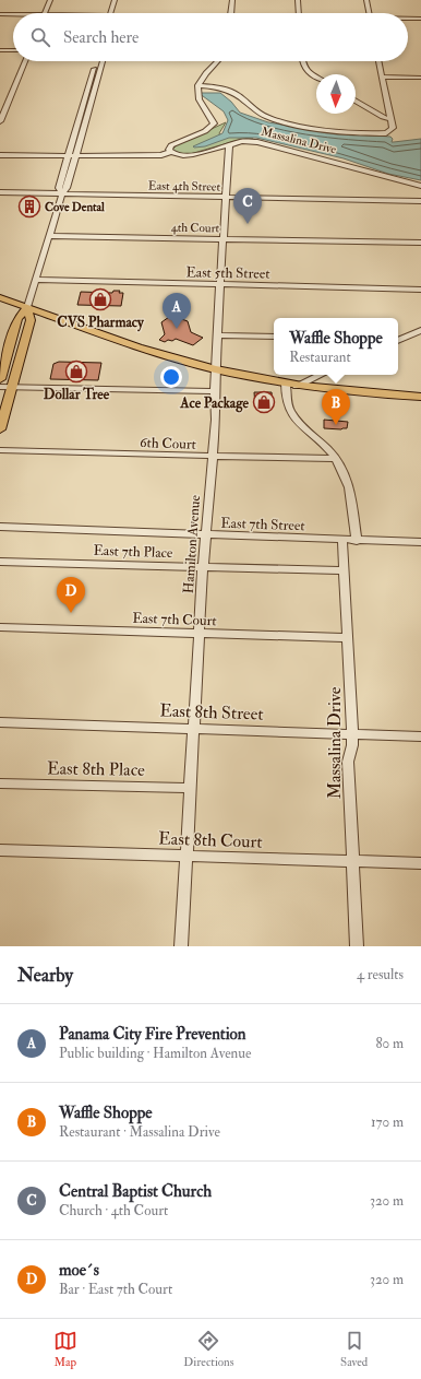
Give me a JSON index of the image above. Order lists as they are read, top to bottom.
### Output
{
  "streets": {
    "street": [
      "Massalina Drive",
      "East 4th Street",
      "4th Court",
      "East 5th Street",
      "6th Court",
      "East 7th Street",
      "Hamilton Avenue",
      "East 7th Place",
      "East 7th Court",
      "East 8th Street",
      "East 8th Place",
      "East 8th Court"
    ]
  },
  "crossings": [
    ["Massalina Drive", "East 7th Street"],
    ["Massalina Drive", "Hamilton Avenue"],
    ["Massalina Drive", "East 7th Place"],
    ["Massalina Drive", "East 7th Court"],
    ["Massalina Drive", "East 8th Street"],
    ["Massalina Drive", "East 8th Court"],
    ["East 4th Street", "Hamilton Avenue"],
    ["4th Court", "Hamilton Avenue"],
    ["East 5th Street", "Hamilton Avenue"],
    ["6th Court", "Hamilton Avenue"],
    ["East 7th Street", "Hamilton Avenue"],
    ["Hamilton Avenue", "East 7th Place"],
    ["Hamilton Avenue", "East 7th Court"],
    ["Hamilton Avenue", "East 8th Street"],
    ["Hamilton Avenue", "East 8th Place"],
    ["Hamilton Avenue", "East 8th Court"]
  ],
  "places": {
    "building": ["Cove Dental"],
    "shop": ["CVS Pharmacy", "Dollar Tree", "Ace Package"]
  },
  "north": "bottom",
  "page": {
    "search": "Search here",
    "pins": [
      "C",
      "A",
      "B",
      "D"
    ],
    "popup": ["Waffle Shoppe", "Restaurant"],
    "heading": ["Nearby", "4 results"],
    "list": [
      {
        "mark": "A",
        "name": "Panama City Fire Prevention",
        "note": "Public building · Hamilton Avenue",
        "value": "80 m"
      },
      {
        "mark": "B",
        "name": "Waffle Shoppe",
        "note": "Restaurant · Massalina Drive",
        "value": "170 m"
      },
      {
        "mark": "C",
        "name": "Central Baptist Church",
        "note": "Church · 4th Court",
        "value": "320 m"
      },
      {
        "mark": "D",
        "name": "moe´s",
        "note": "Bar · East 7th Court",
        "value": "320 m"
      }
    ],
    "nav": ["Map", "Directions", "Saved"]
  }
}
